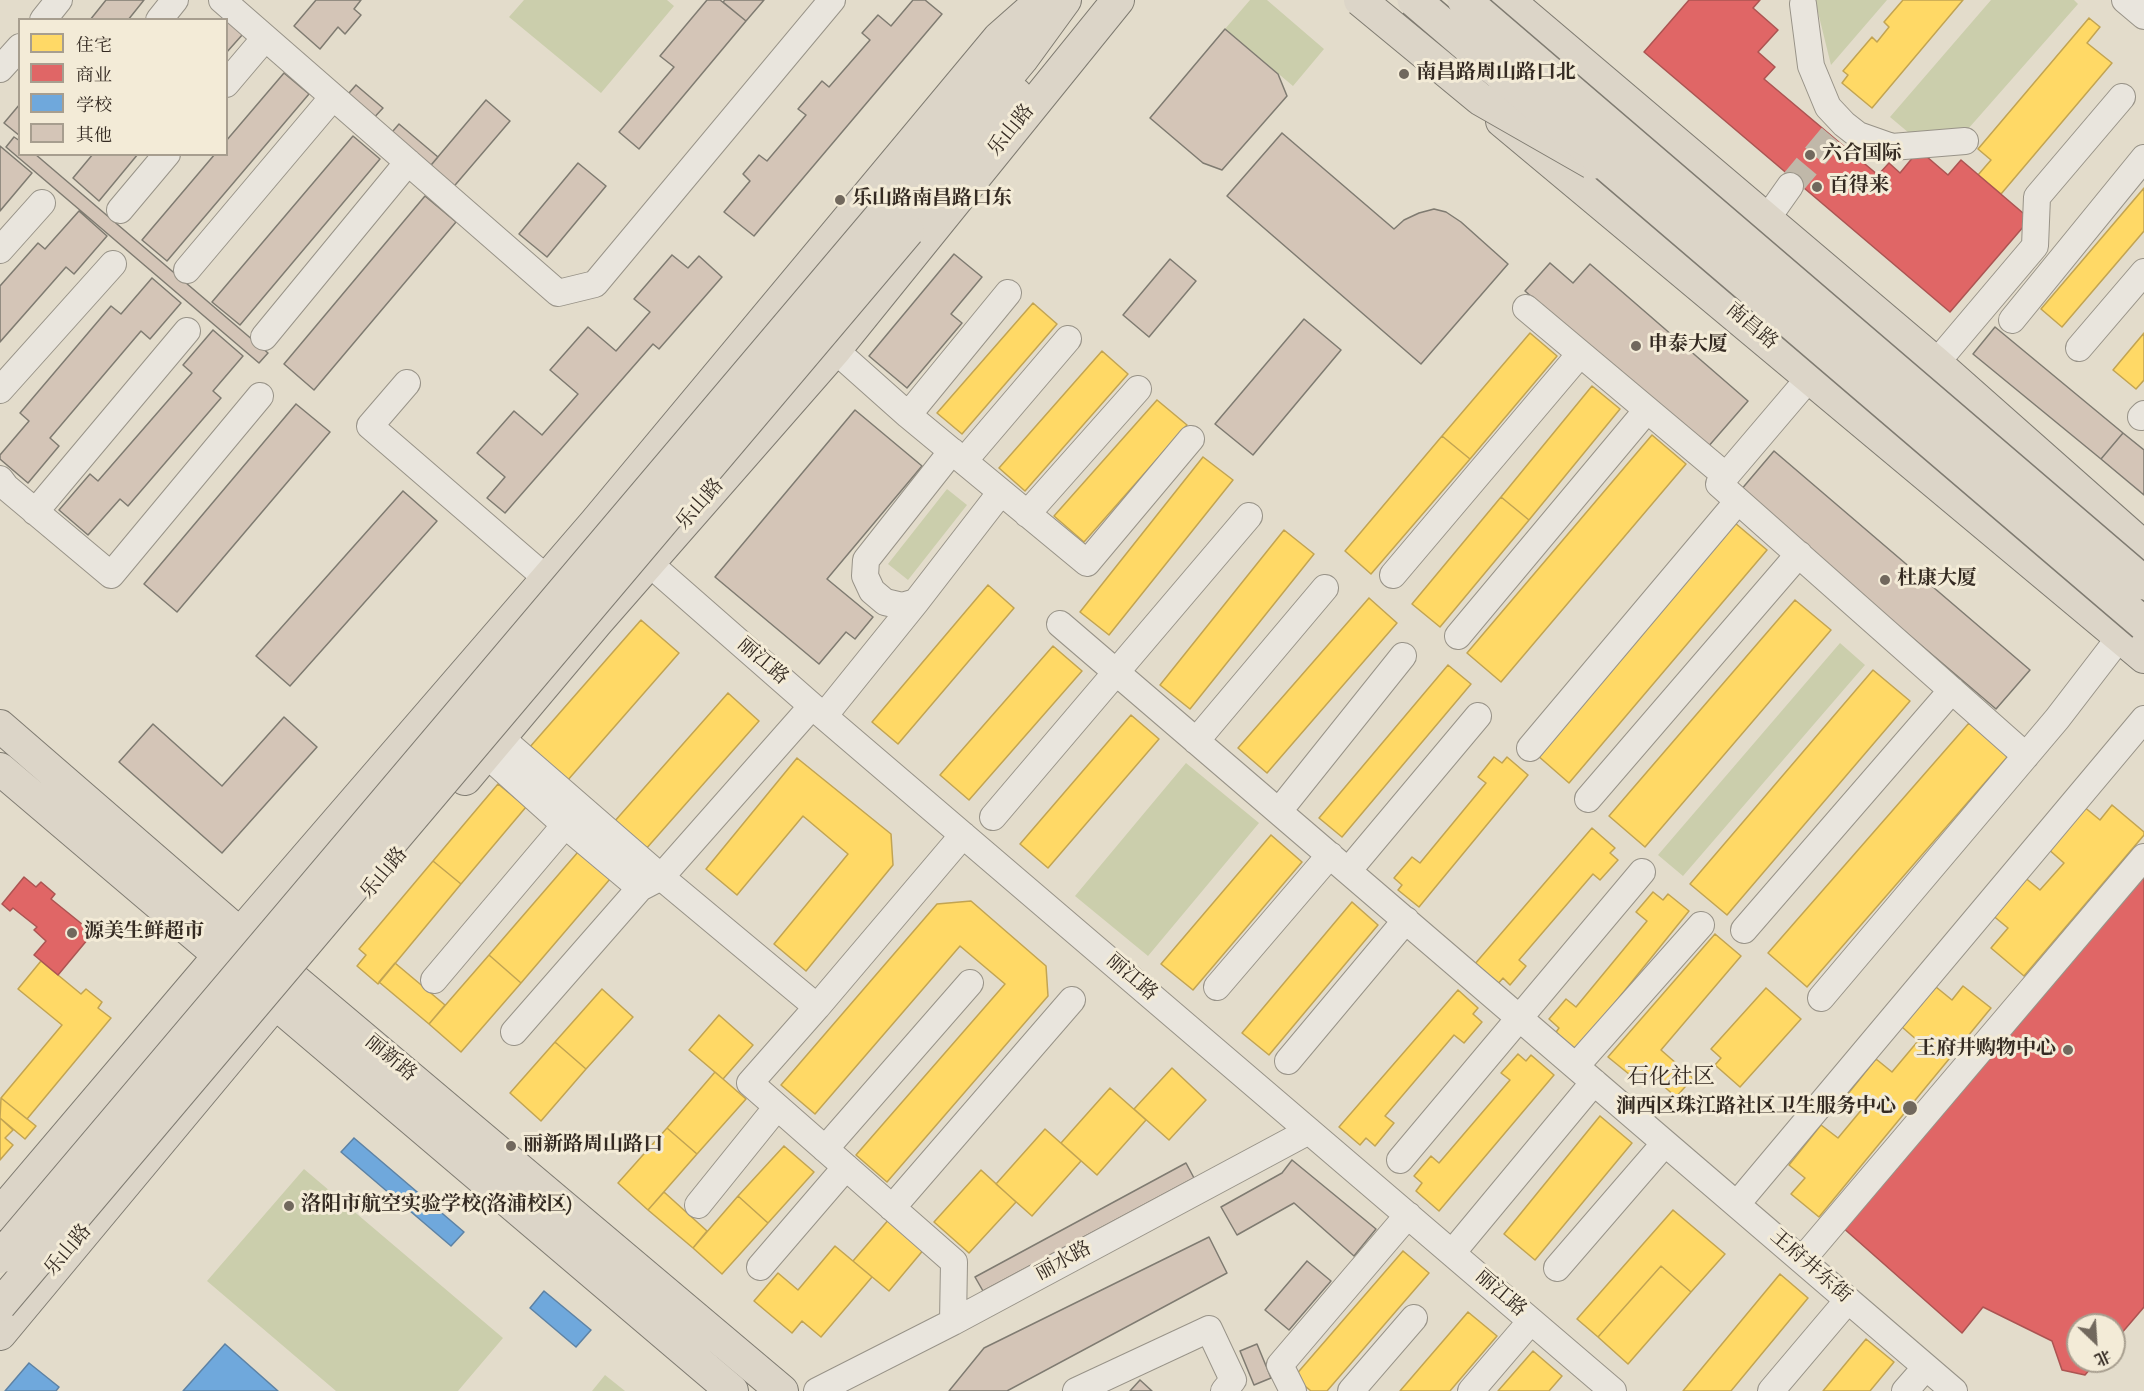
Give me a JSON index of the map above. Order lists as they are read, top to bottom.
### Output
{
  "streets": {
    "highway": ["南昌路"],
    "main road": ["乐山路", "丽新路"],
    "street": ["丽江路", "丽水路", "王府井东街"]
  },
  "crossings": [
    ["乐山路", "丽江路"],
    ["乐山路", "丽新路"],
    ["丽江路", "丽水路"]
  ],
  "districts": ["石化社区"],
  "places": [
    "南昌路周山路口北",
    "六合国际",
    "百得来",
    "乐山路南昌路口东",
    "申泰大厦",
    "杜康大厦",
    "源美生鲜超市",
    "王府井购物中心",
    "涧西区珠江路社区卫生服务中心",
    "丽新路周山路口",
    "洛阳市航空实验学校(洛浦校区)"
  ],
  "legend": [
    "住宅",
    "商业",
    "学校",
    "其他"
  ],
  "north": "bottom right"
}
